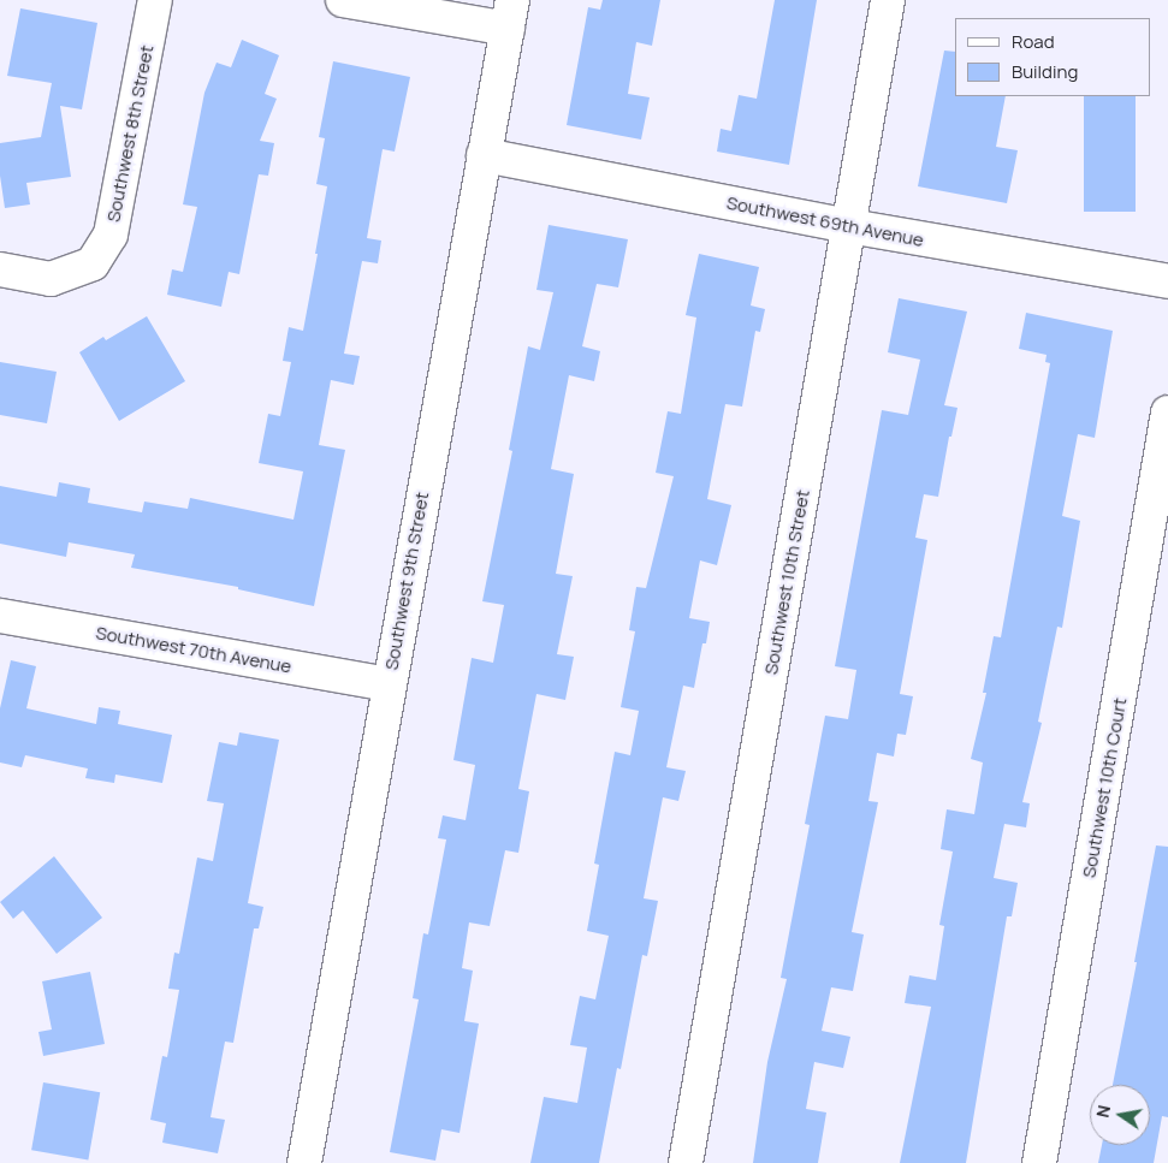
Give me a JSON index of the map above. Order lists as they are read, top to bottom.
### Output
{
  "streets": {
    "street": [
      "Southwest 8th Street",
      "Southwest 69th Avenue",
      "Southwest 9th Street",
      "Southwest 10th Street",
      "Southwest 70th Avenue",
      "Southwest 10th Court"
    ]
  },
  "crossings": [
    ["Southwest 69th Avenue", "Southwest 9th Street"],
    ["Southwest 69th Avenue", "Southwest 10th Street"],
    ["Southwest 9th Street", "Southwest 70th Avenue"]
  ],
  "legend": ["Road", "Building"],
  "north": "left"
}
